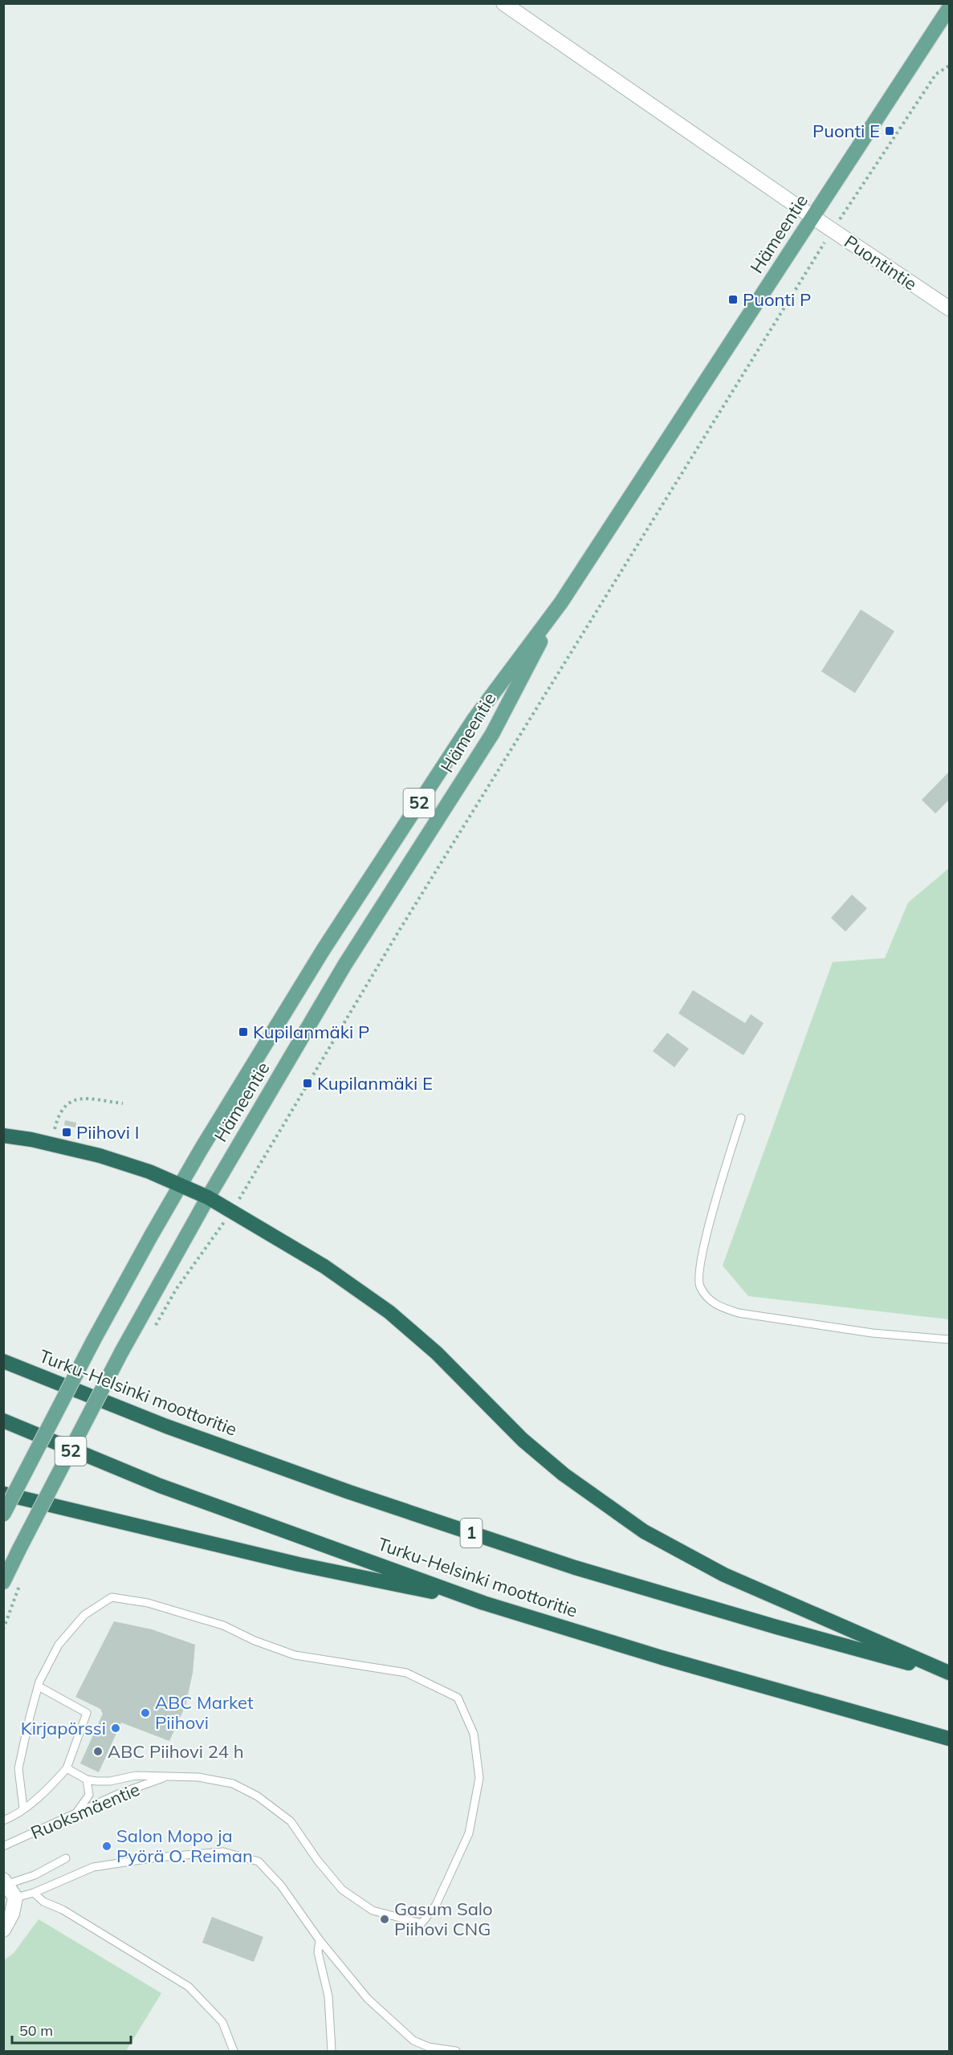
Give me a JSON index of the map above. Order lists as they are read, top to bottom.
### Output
{
  "streets": {
    "highway": ["Turku-Helsinki moottoritie", "1"],
    "main road": ["Hämeentie", "52"],
    "street": ["Puontintie"],
    "lane": ["Ruoksmäentie"]
  },
  "crossings": [
    ["Hämeentie", "Puontintie"]
  ],
  "places": {
    "transit": [
      "Puonti E",
      "Puonti P",
      "Kupilanmäki P",
      "Kupilanmäki E",
      "Piihovi I"
    ],
    "other": [
      "ABC Market Piihovi",
      "Kirjapörssi",
      "ABC Piihovi 24 h",
      "Salon Mopo ja Pyörä O. Reiman",
      "Gasum Salo Piihovi CNG"
    ]
  },
  "scale_bar": "50 m"
}
